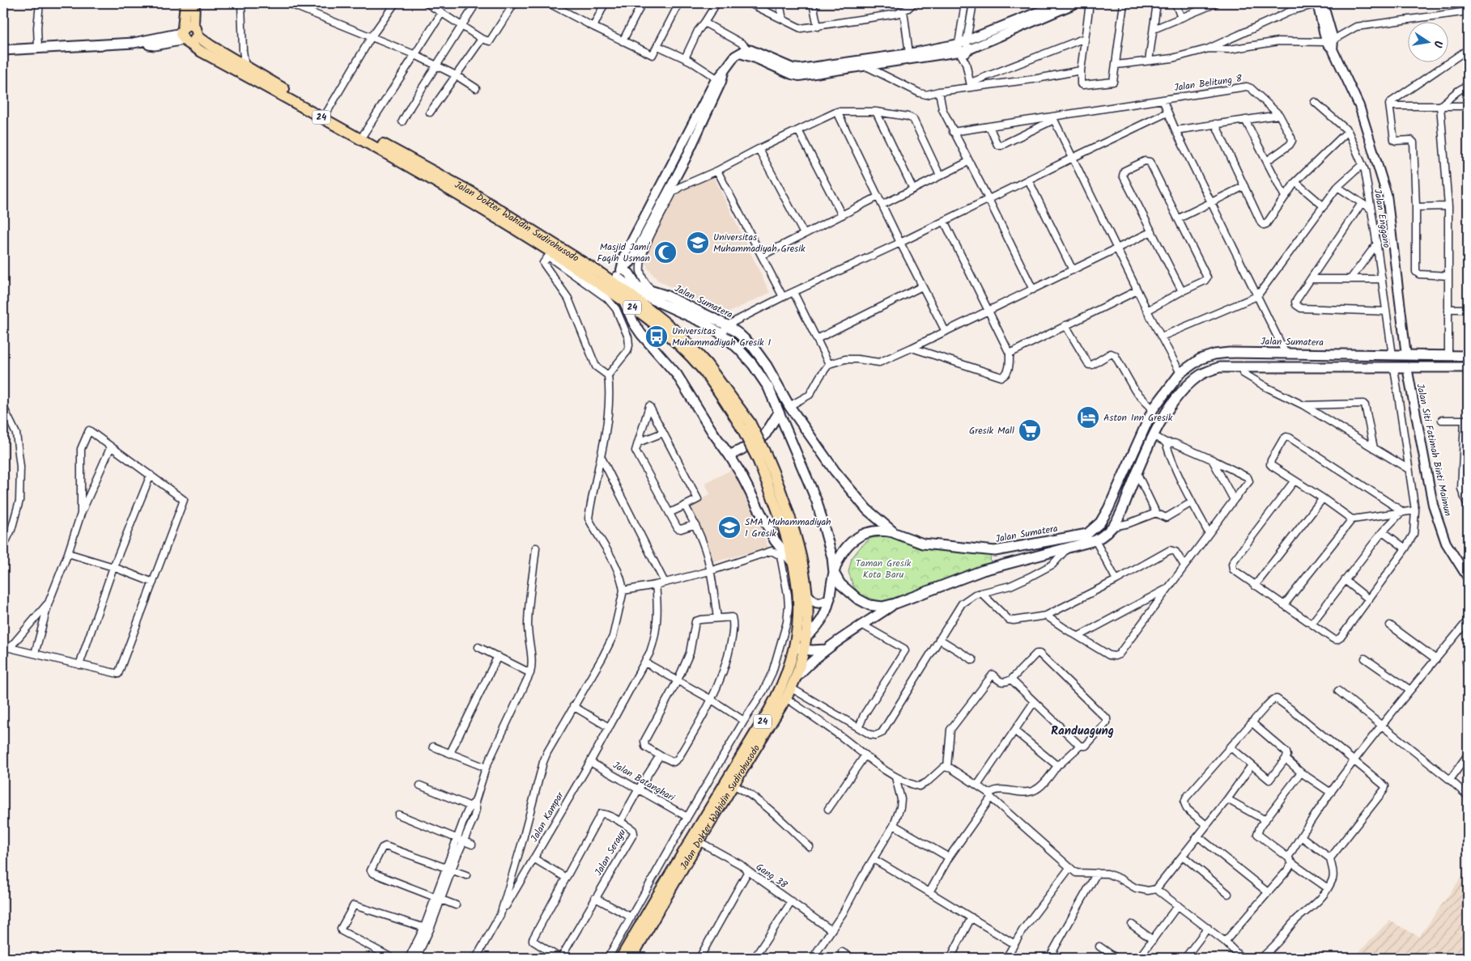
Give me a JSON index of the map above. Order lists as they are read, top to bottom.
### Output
{
  "streets": {
    "highway": ["24", "Jalan Dokter Wahidin Sudirohusodo"],
    "main road": ["Jalan Sumatera"],
    "street": [
      "Jalan Belitung 8",
      "Jalan Enggano",
      "Jalan Siti Fatimah Binti Maimun",
      "Jalan Batanghari",
      "Jalan Kampar",
      "Jalan Serayu",
      "Gang 38"
    ]
  },
  "crossings": [
    ["Jalan Enggano", "Jalan Sumatera"],
    ["Jalan Dokter Wahidin Sudirohusodo", "Jalan Sumatera"],
    ["Jalan Dokter Wahidin Sudirohusodo", "Gang 38"],
    ["Jalan Batanghari", "Jalan Kampar"],
    ["Jalan Batanghari", "Jalan Serayu"]
  ],
  "districts": ["Randuagung"],
  "parks": ["Taman Gresik Kota Baru"],
  "places": {
    "school or university": ["Universitas Muhammadiyah Gresik", "SMA Muhammadiyah 1 Gresik"],
    "mosque": ["Masjid Jami' Faqih Usman"],
    "bus stop": ["Universitas Muhammadiyah Gresik I"],
    "hotel": ["Aston Inn Gresik"],
    "supermarket": ["Gresik Mall"]
  },
  "north": "right"
}
